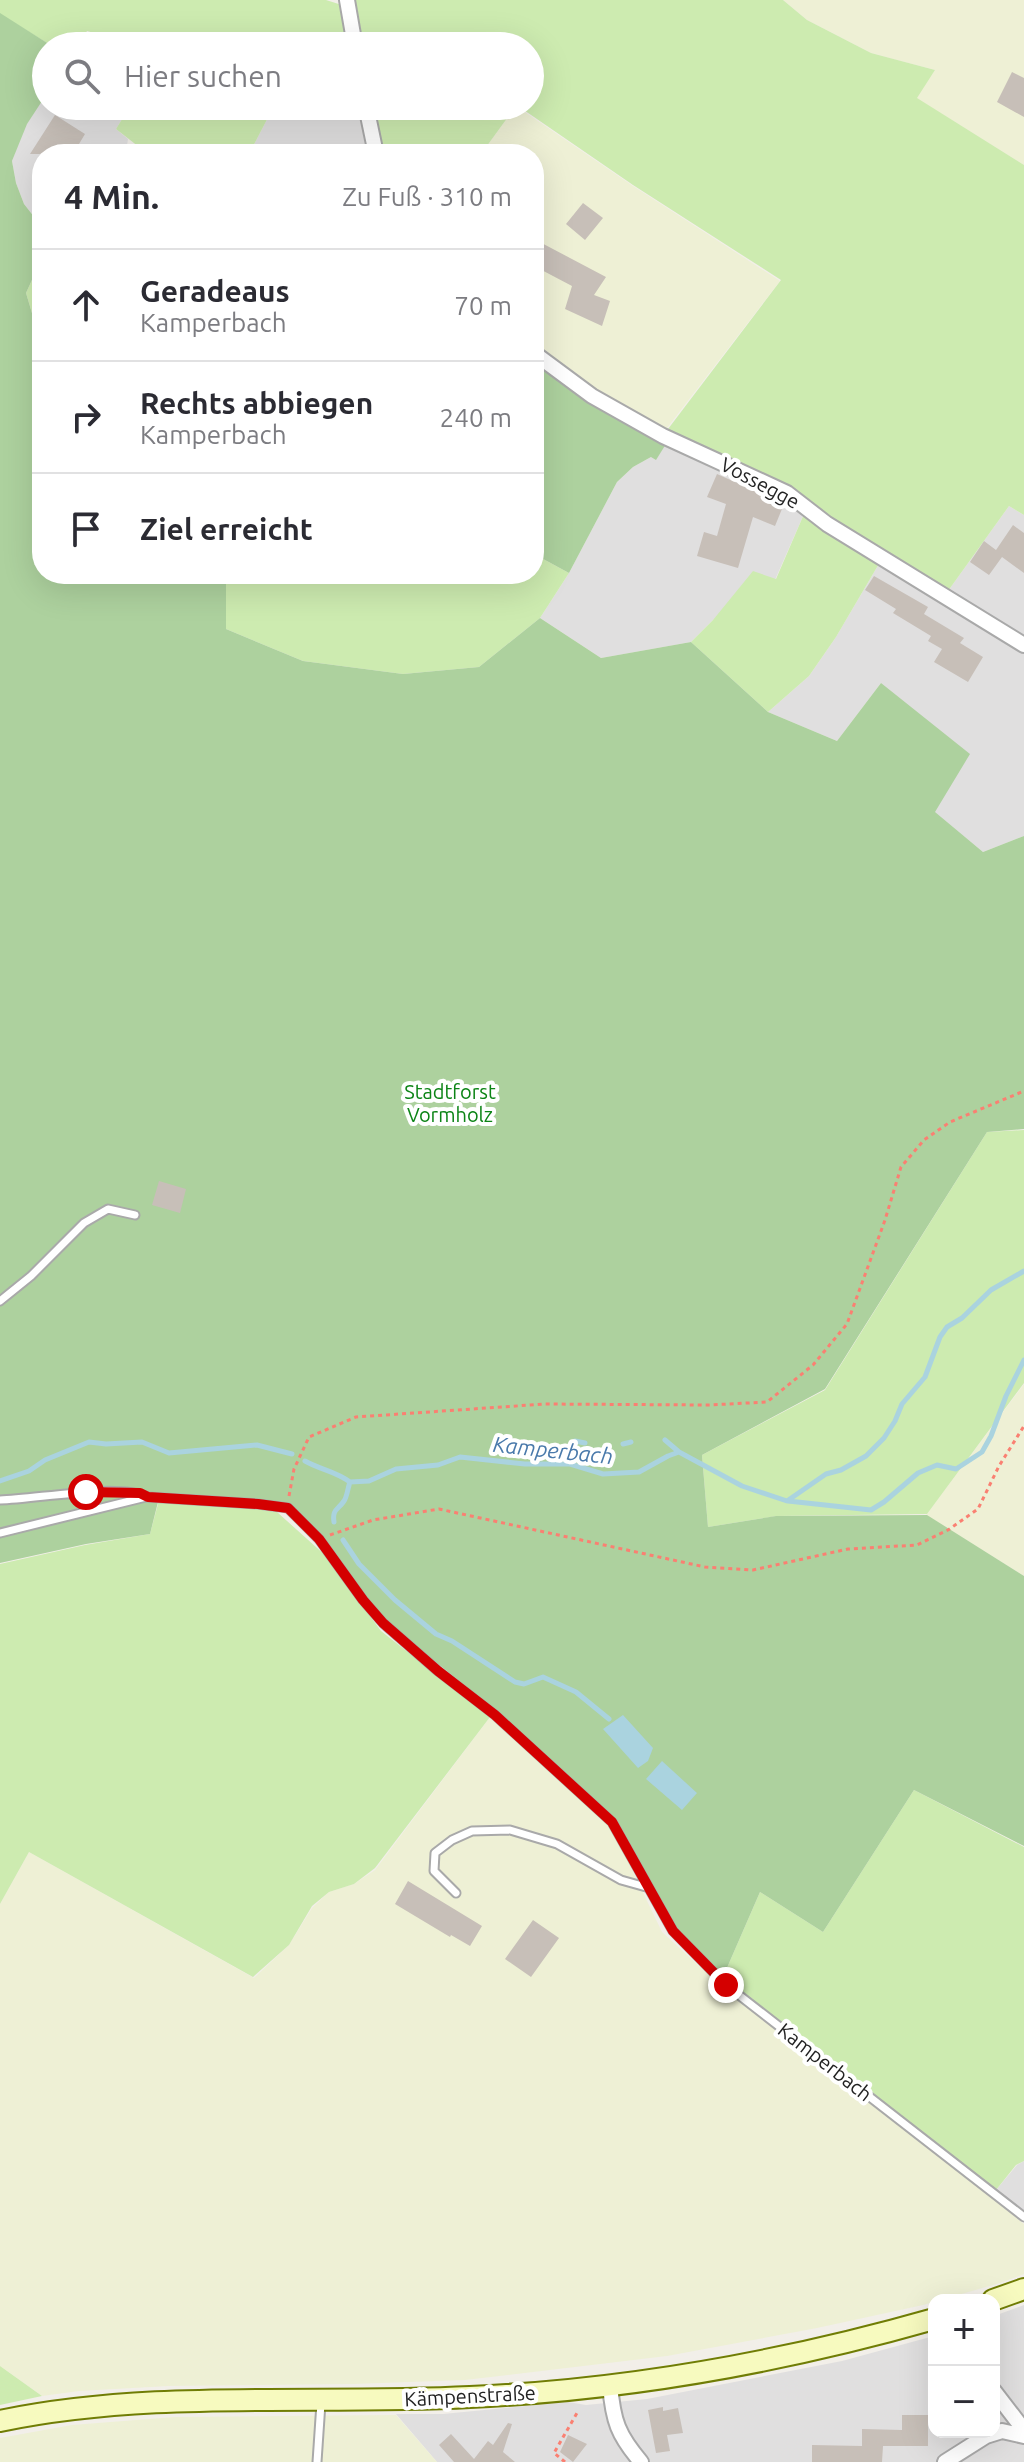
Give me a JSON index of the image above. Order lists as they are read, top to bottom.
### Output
{
  "streets": {
    "street": ["Vossegge", "Kämpenstraße"],
    "lane": ["Kamperbach"]
  },
  "water": ["Kamperbach"],
  "parks": ["Stadtforst Vormholz"],
  "page": {
    "search": "Hier suchen",
    "heading": ["4 Min.", "Zu Fuß · 310 m"],
    "list": [
      ["Geradeaus", "Kamperbach", "70 m"],
      ["Rechts abbiegen", "Kamperbach", "240 m"],
      "Ziel erreicht"
    ],
    "map_buttons": ["+", "−"]
  }
}
